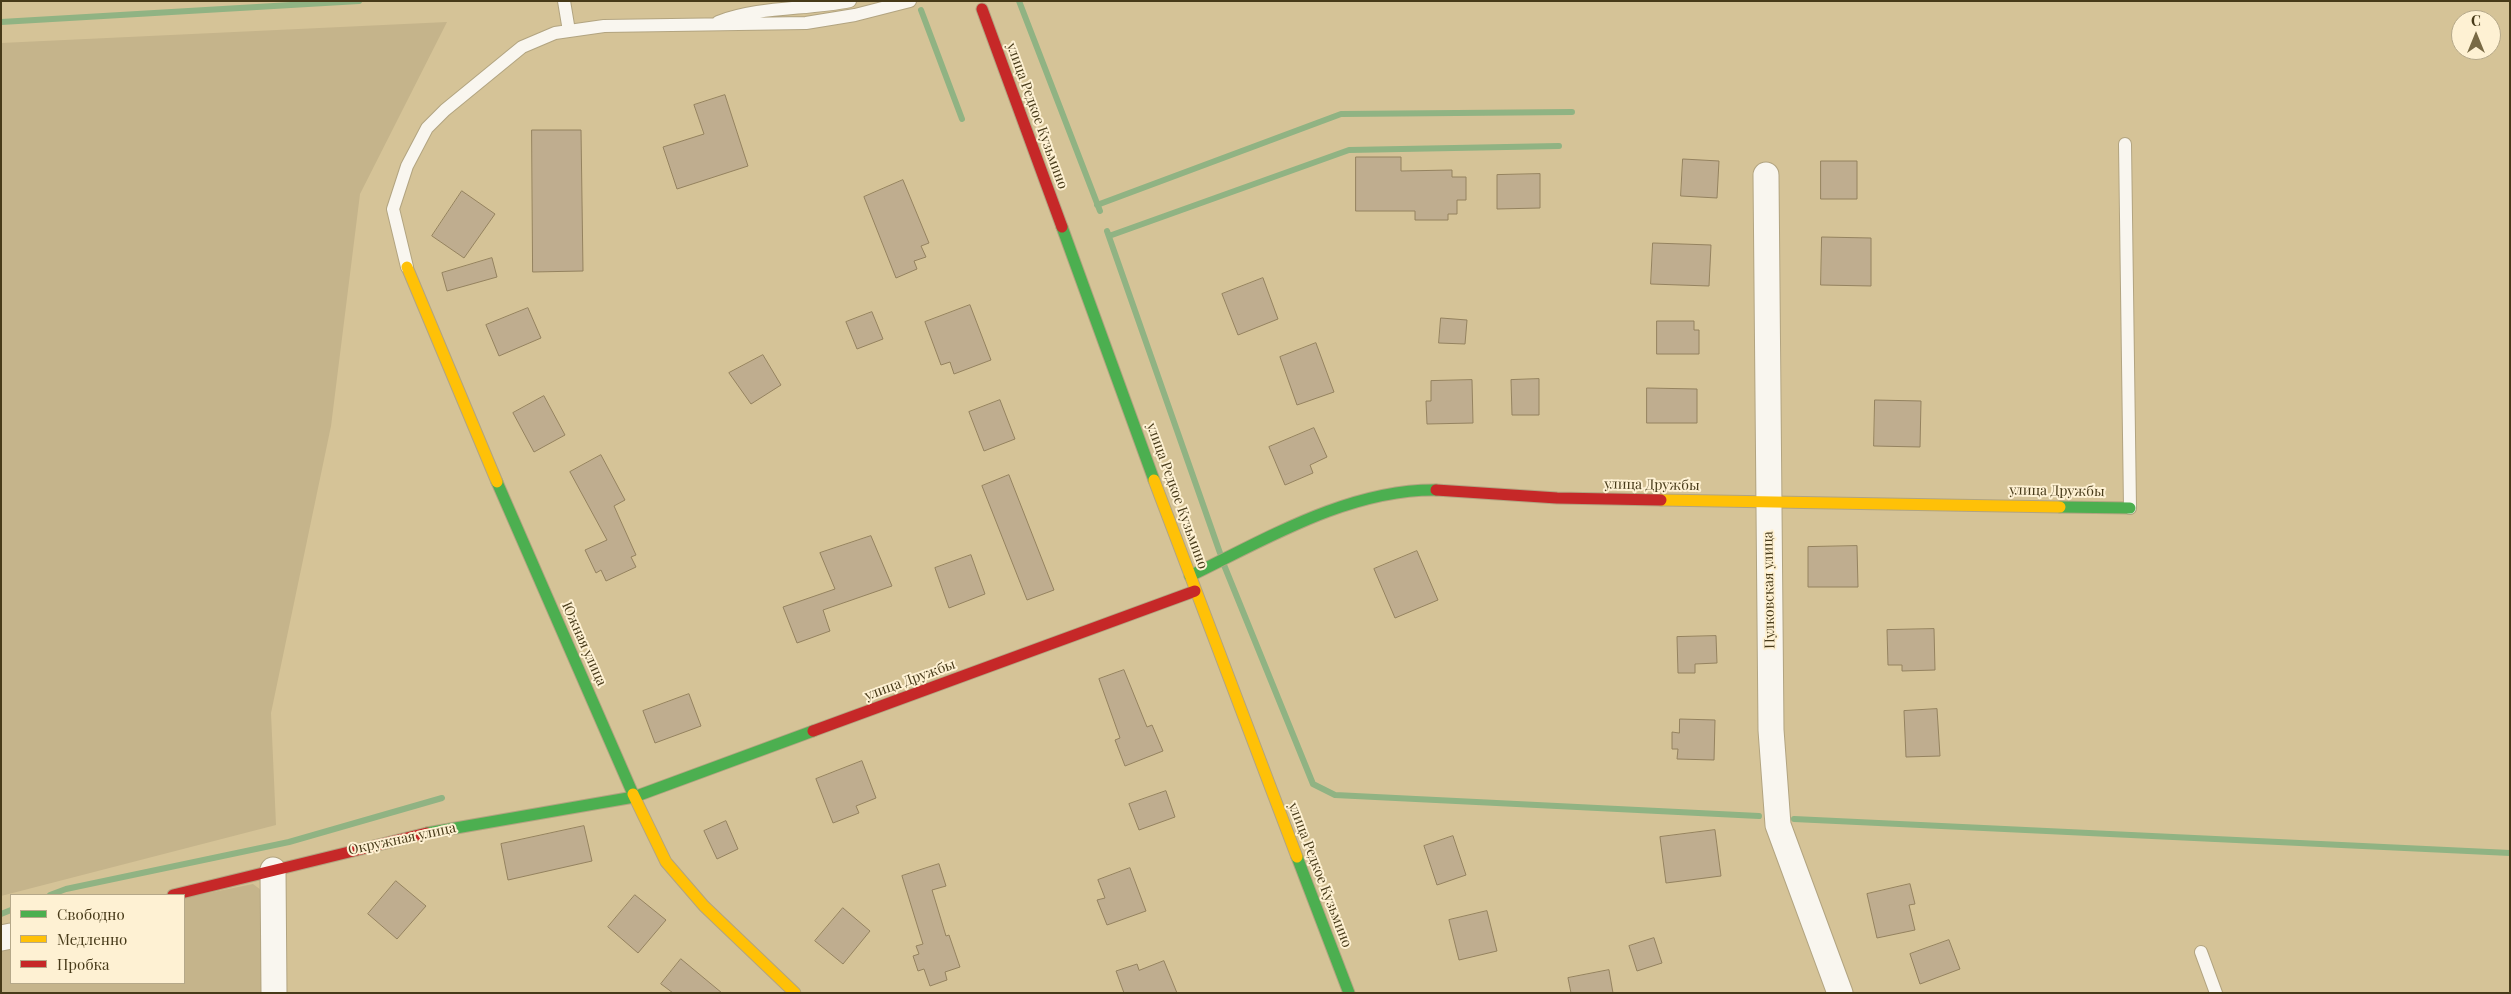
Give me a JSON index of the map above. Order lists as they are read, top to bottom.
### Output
{
  "streets": {
    "street": [
      "улица Редкое Кузьмино",
      "улица Дружбы",
      "Пулковская улица",
      "Южная улица",
      "Окружная улица"
    ]
  },
  "crossings": [
    ["улица Редкое Кузьмино", "улица Дружбы"],
    ["улица Дружбы", "Пулковская улица"],
    ["улица Дружбы", "Южная улица"],
    ["улица Дружбы", "Окружная улица"],
    ["Южная улица", "Окружная улица"]
  ],
  "legend": ["Свободно", "Медленно", "Пробка"],
  "north": "top"
}
